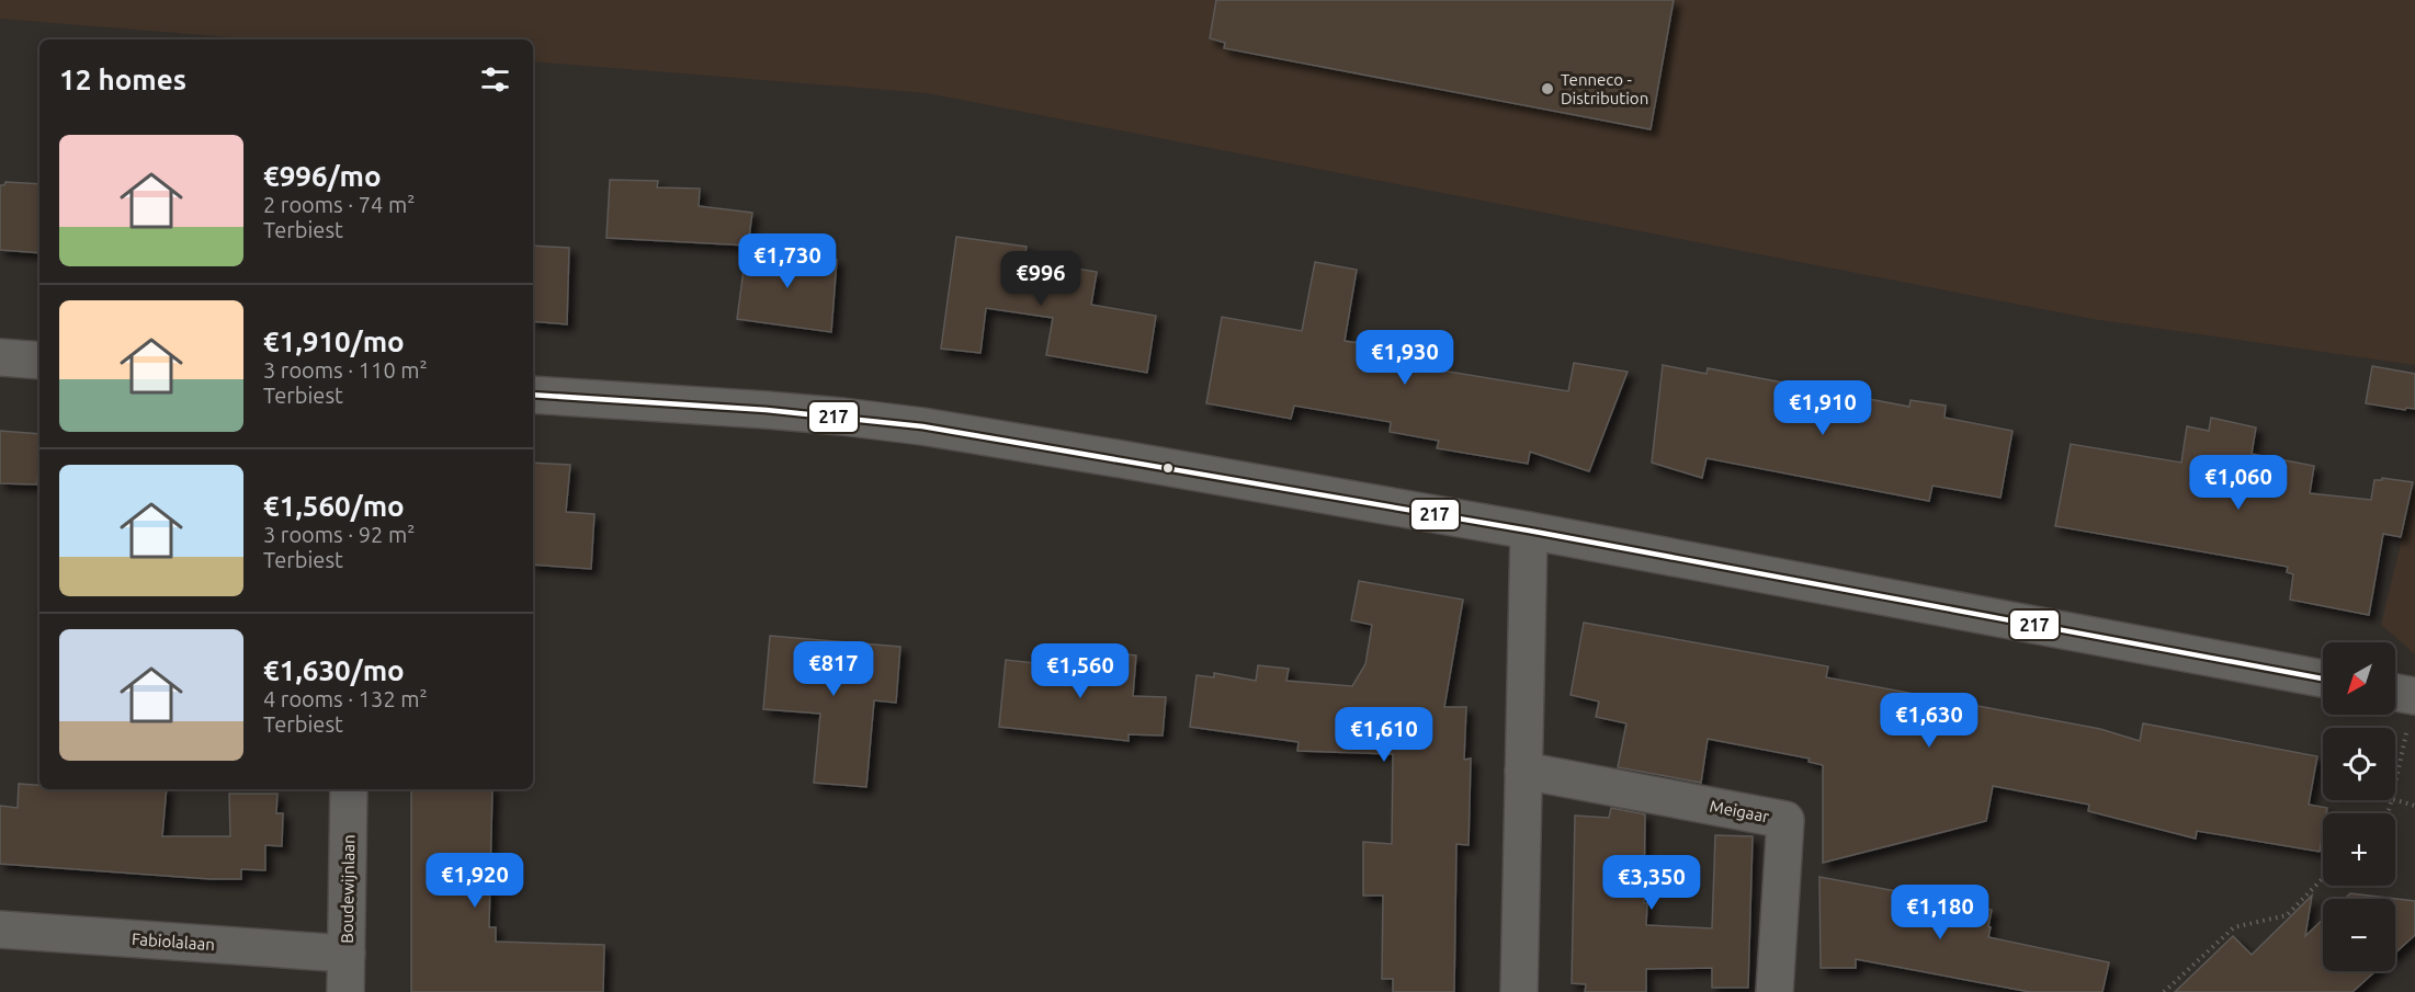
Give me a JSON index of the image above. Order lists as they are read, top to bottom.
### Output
{
  "streets": {
    "street": ["Meigaar", "Boudewijnlaan", "Fabiolalaan"]
  },
  "crossings": [
    ["Boudewijnlaan", "Fabiolalaan"]
  ],
  "places": ["Tenneco - Distribution"],
  "lines": ["transit line 217"],
  "north": "bottom left",
  "page": {
    "heading": "12 homes",
    "list": [
      {
        "name": "€996/mo",
        "note": "2 rooms · 74 m² · Terbiest"
      },
      {
        "name": "€1,910/mo",
        "note": "3 rooms · 110 m² · Terbiest"
      },
      {
        "name": "€1,560/mo",
        "note": "3 rooms · 92 m² · Terbiest"
      },
      {
        "name": "€1,630/mo",
        "note": "4 rooms · 132 m² · Terbiest"
      }
    ],
    "price": [
      "€1,730",
      "€996",
      "€1,930",
      "€1,910",
      "€1,060",
      "€817",
      "€1,560",
      "€1,630",
      "€1,610",
      "€1,920",
      "€3,350",
      "€1,180"
    ],
    "map_buttons": ["+", "−"]
  }
}
